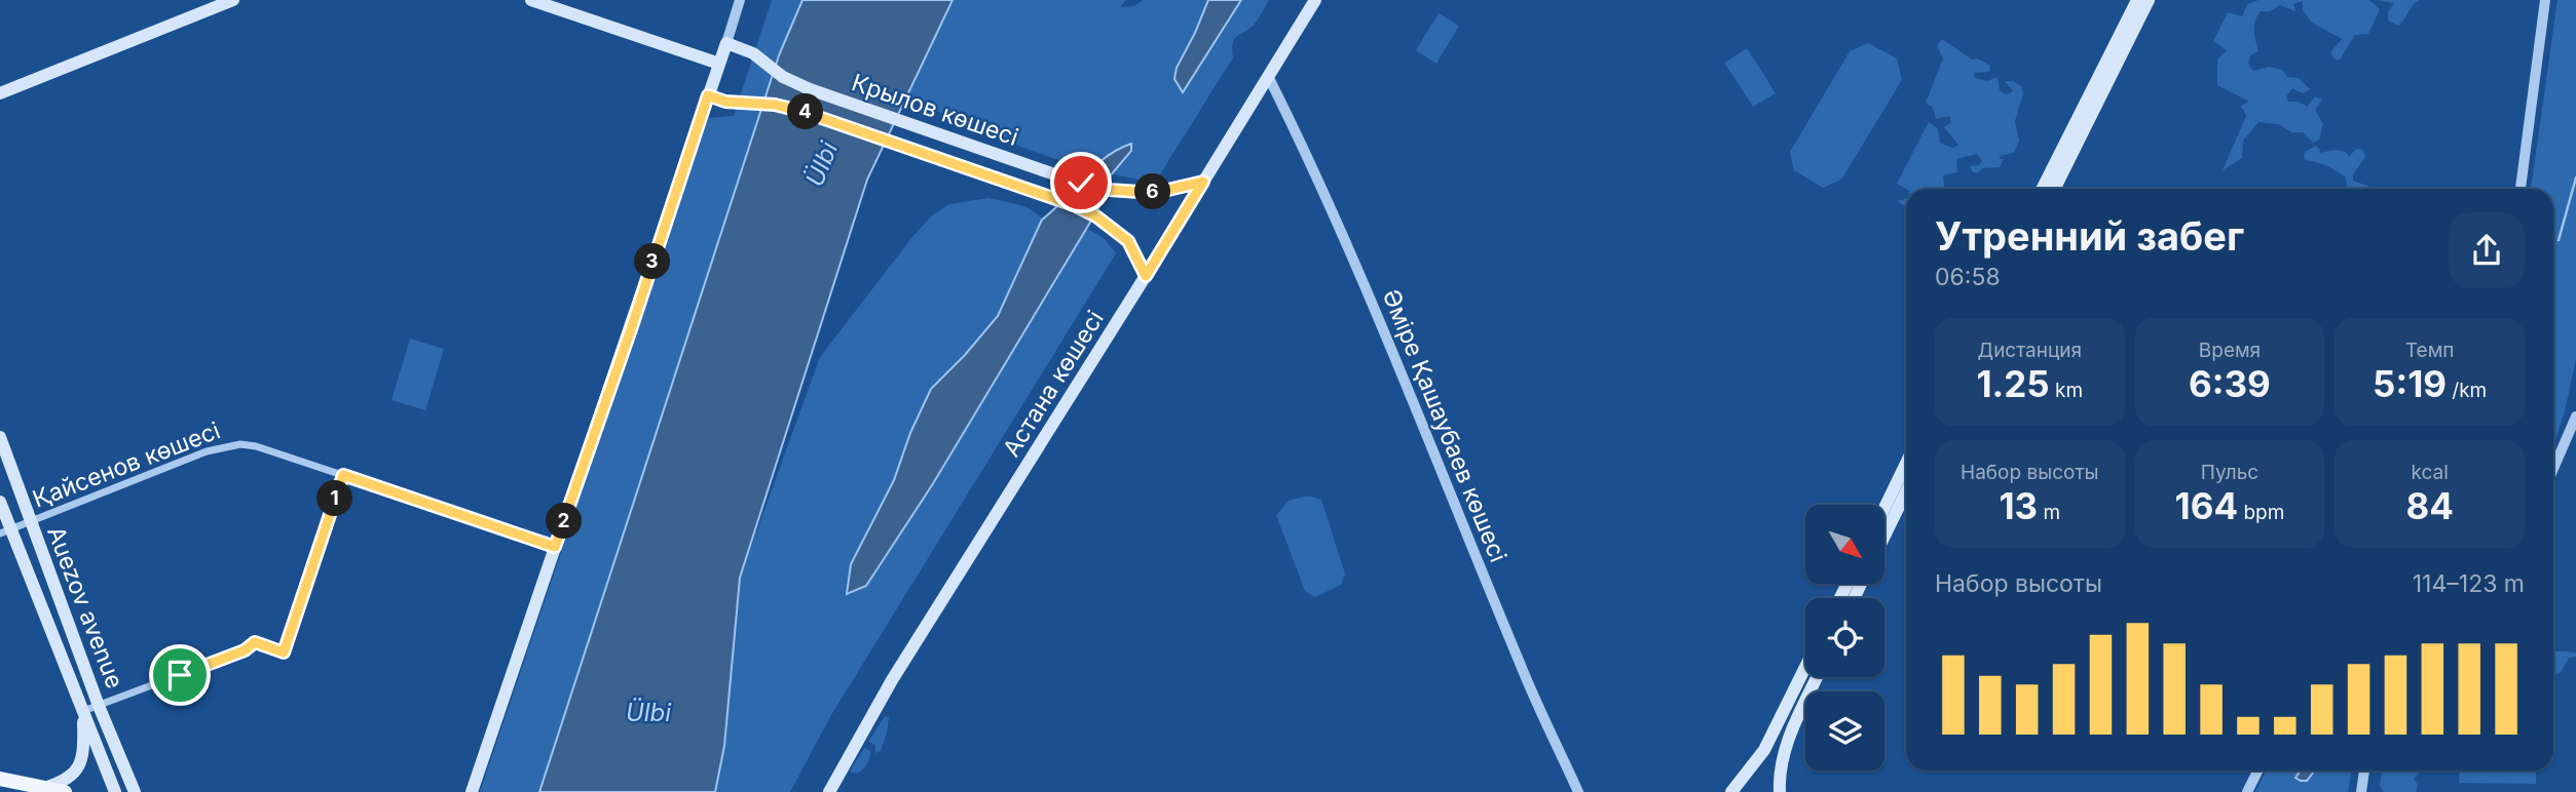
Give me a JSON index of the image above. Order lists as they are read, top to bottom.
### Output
{
  "streets": {
    "main road": ["Крылов көшесі", "Астана көшесі", "Auezov avenue"],
    "street": ["Әміре Қашаубаев көшесі", "Қайсенов көшесі"]
  },
  "crossings": [
    ["Крылов көшесі", "Астана көшесі"],
    ["Астана көшесі", "Әміре Қашаубаев көшесі"],
    ["Қайсенов көшесі", "Auezov avenue"]
  ],
  "water": ["Ülbi"],
  "north": "bottom right",
  "page": {
    "pins": [
      "4",
      "6",
      "3",
      "1",
      "2"
    ],
    "heading": ["Утренний забег", "06:58"],
    "stats": [
      ["Дистанция", "1.25 km"],
      ["Время", "6:39"],
      ["Темп", "5:19 /km"],
      ["Набор высоты", "13 m"],
      ["Пульс", "164 bpm"],
      ["kcal", "84"]
    ],
    "chart": ["Набор высоты", "114–123 m"]
  }
}
